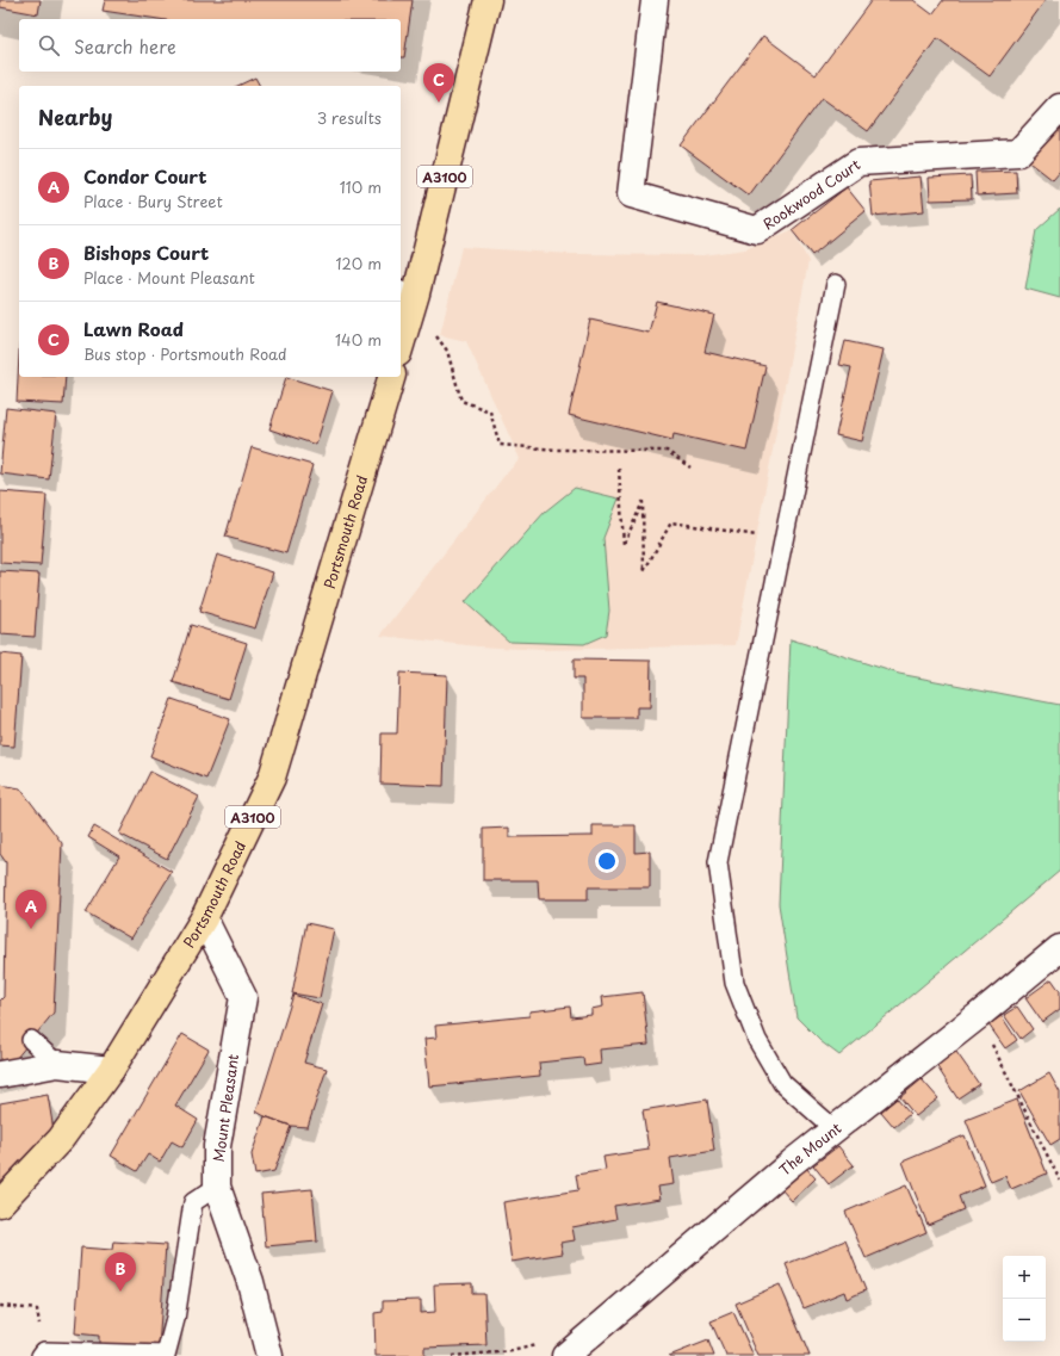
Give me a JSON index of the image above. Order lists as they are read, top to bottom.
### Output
{
  "streets": {
    "main road": ["A3100", "Portsmouth Road"],
    "street": ["Rookwood Court", "Mount Pleasant", "The Mount"]
  },
  "crossings": [
    ["Portsmouth Road", "Mount Pleasant"]
  ],
  "page": {
    "search": "Search here",
    "pins": ["C", "A", "B"],
    "heading": ["Nearby", "3 results"],
    "list": [
      {
        "mark": "A",
        "name": "Condor Court",
        "note": "Place · Bury Street",
        "value": "110 m"
      },
      {
        "mark": "B",
        "name": "Bishops Court",
        "note": "Place · Mount Pleasant",
        "value": "120 m"
      },
      {
        "mark": "C",
        "name": "Lawn Road",
        "note": "Bus stop · Portsmouth Road",
        "value": "140 m"
      }
    ],
    "map_buttons": ["+", "−"]
  }
}
